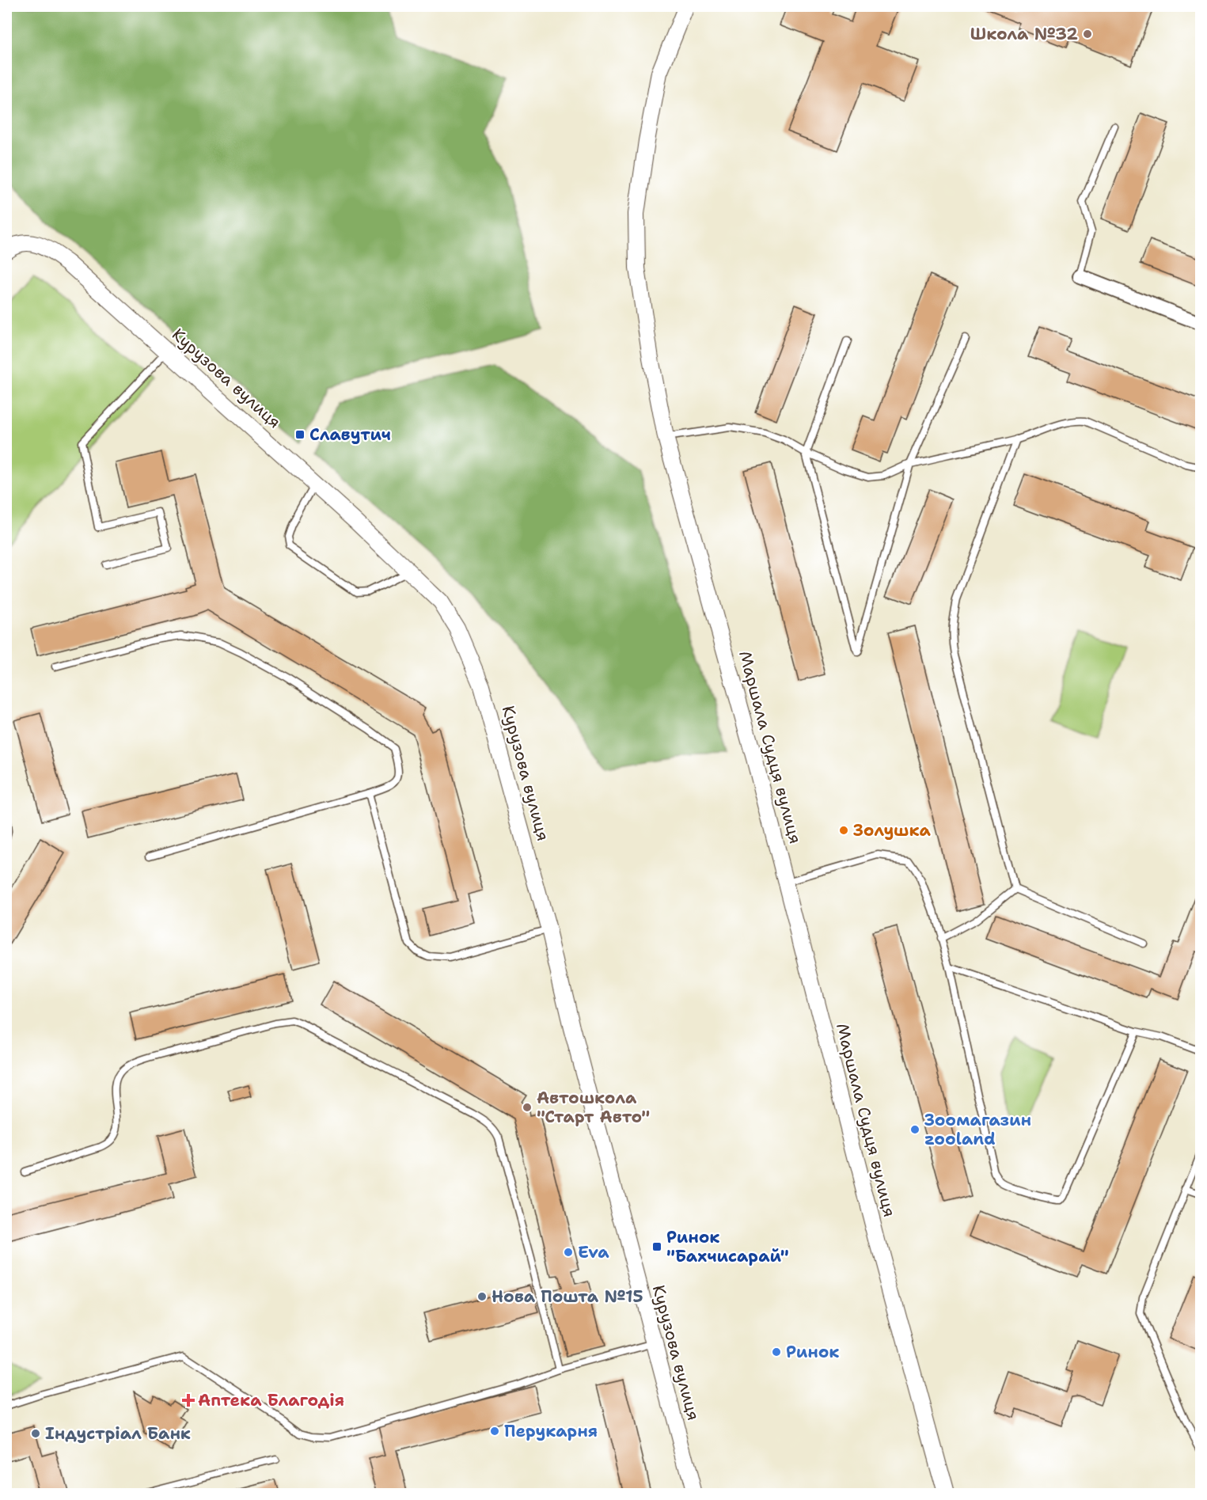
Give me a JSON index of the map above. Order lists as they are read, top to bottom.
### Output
{
  "streets": {
    "street": ["Курузова вулиця", "Маршала Судця вулиця"]
  },
  "places": {
    "other": [
      "Школа №32",
      "Золушка",
      "Автошкола \"Старт Авто\"",
      "Зоомагазин zooland",
      "Eva",
      "Нова Пошта №15",
      "Ринок",
      "Перукарня",
      "Iндустрiал Банк"
    ],
    "transit": ["Славутич", "Ринок \"Бахчисарай\""],
    "health": ["Аптека Благодiя"]
  }
}
